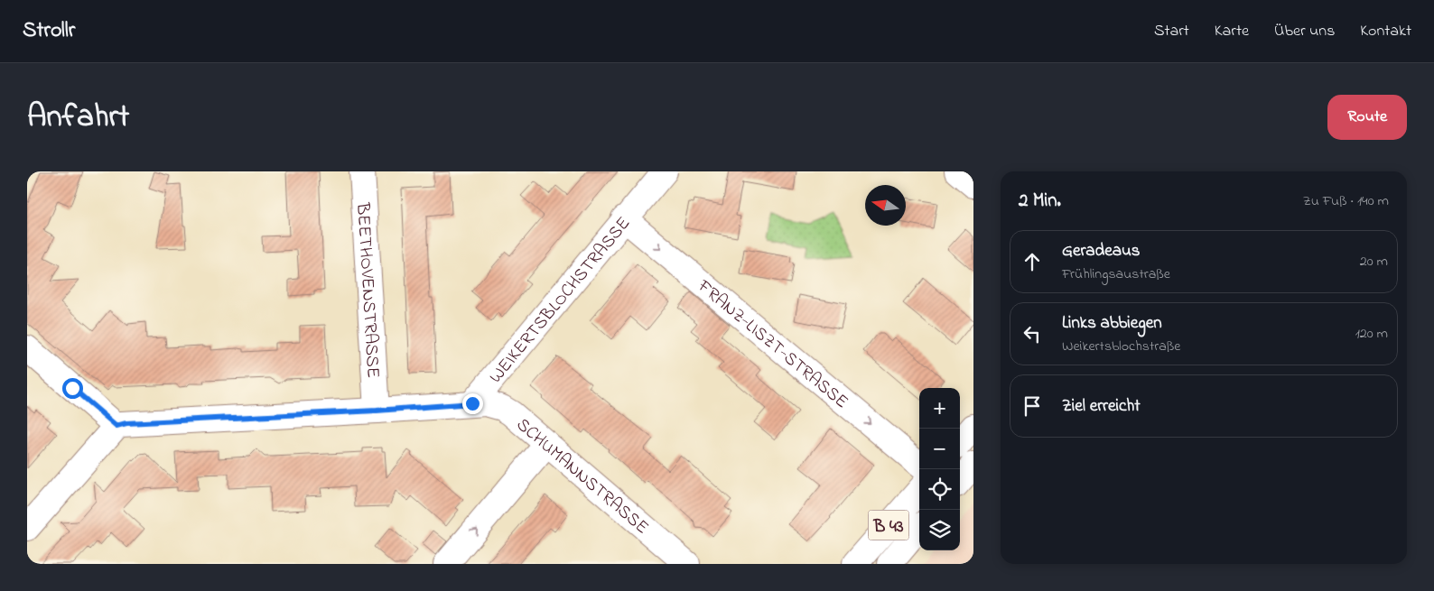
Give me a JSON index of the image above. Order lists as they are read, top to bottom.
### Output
{
  "streets": {
    "street": [
      "BEETHOVENSTRASSE",
      "WEIKERTSBLOCHSTRASSE",
      "FRANZ-LISZT-STRASSE",
      "SCHUMANNSTRASSE",
      "B 43"
    ]
  },
  "crossings": [
    ["WEIKERTSBLOCHSTRASSE", "FRANZ-LISZT-STRASSE"],
    ["WEIKERTSBLOCHSTRASSE", "SCHUMANNSTRASSE"]
  ],
  "one_way": ["FRANZ-LISZT-STRASSE"],
  "north": "left",
  "page": {
    "header": "Strollr",
    "nav": [
      "Start",
      "Karte",
      "Über uns",
      "Kontakt"
    ],
    "title": "Anfahrt",
    "buttons": "Route",
    "heading": ["2 Min.", "Zu Fuß · 140 m"],
    "list": [
      ["Geradeaus", "Frühlingsaustraße", "20 m"],
      ["Links abbiegen", "Weikertsblochstraße", "120 m"],
      "Ziel erreicht"
    ],
    "map_buttons": ["+", "−"]
  }
}
